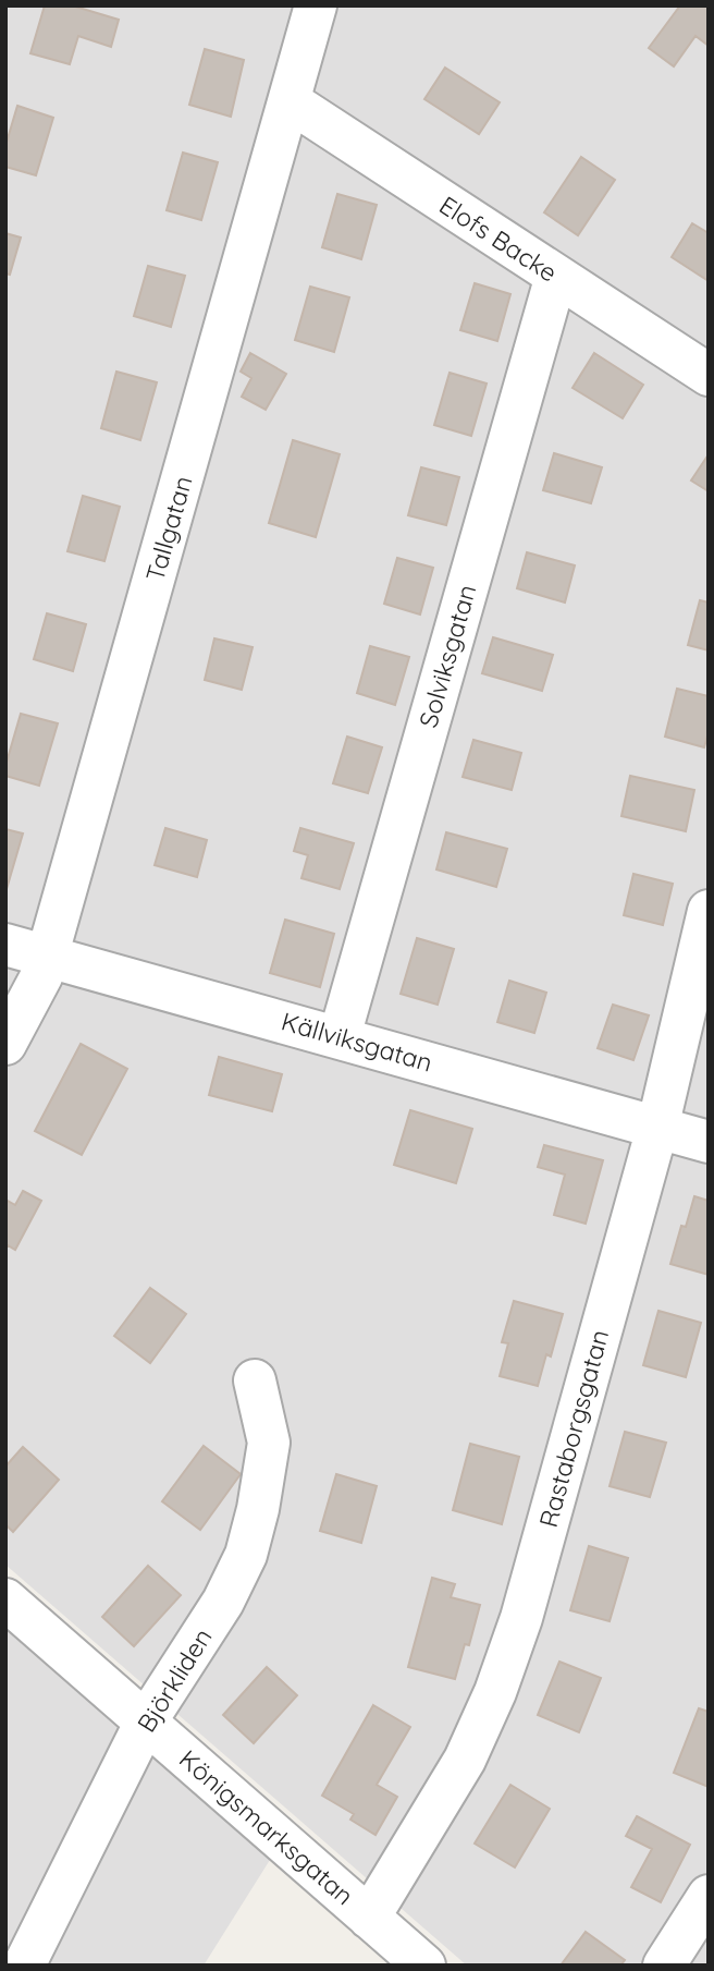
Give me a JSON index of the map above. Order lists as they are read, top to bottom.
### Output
{
  "streets": {
    "street": [
      "Elofs Backe",
      "Tallgatan",
      "Solviksgatan",
      "Källviksgatan",
      "Rastaborgsgatan",
      "Björkliden",
      "Königsmarksgatan"
    ]
  },
  "crossings": [
    ["Elofs Backe", "Tallgatan"],
    ["Elofs Backe", "Solviksgatan"],
    ["Tallgatan", "Källviksgatan"],
    ["Solviksgatan", "Källviksgatan"],
    ["Källviksgatan", "Rastaborgsgatan"],
    ["Rastaborgsgatan", "Königsmarksgatan"],
    ["Björkliden", "Königsmarksgatan"]
  ]
}
